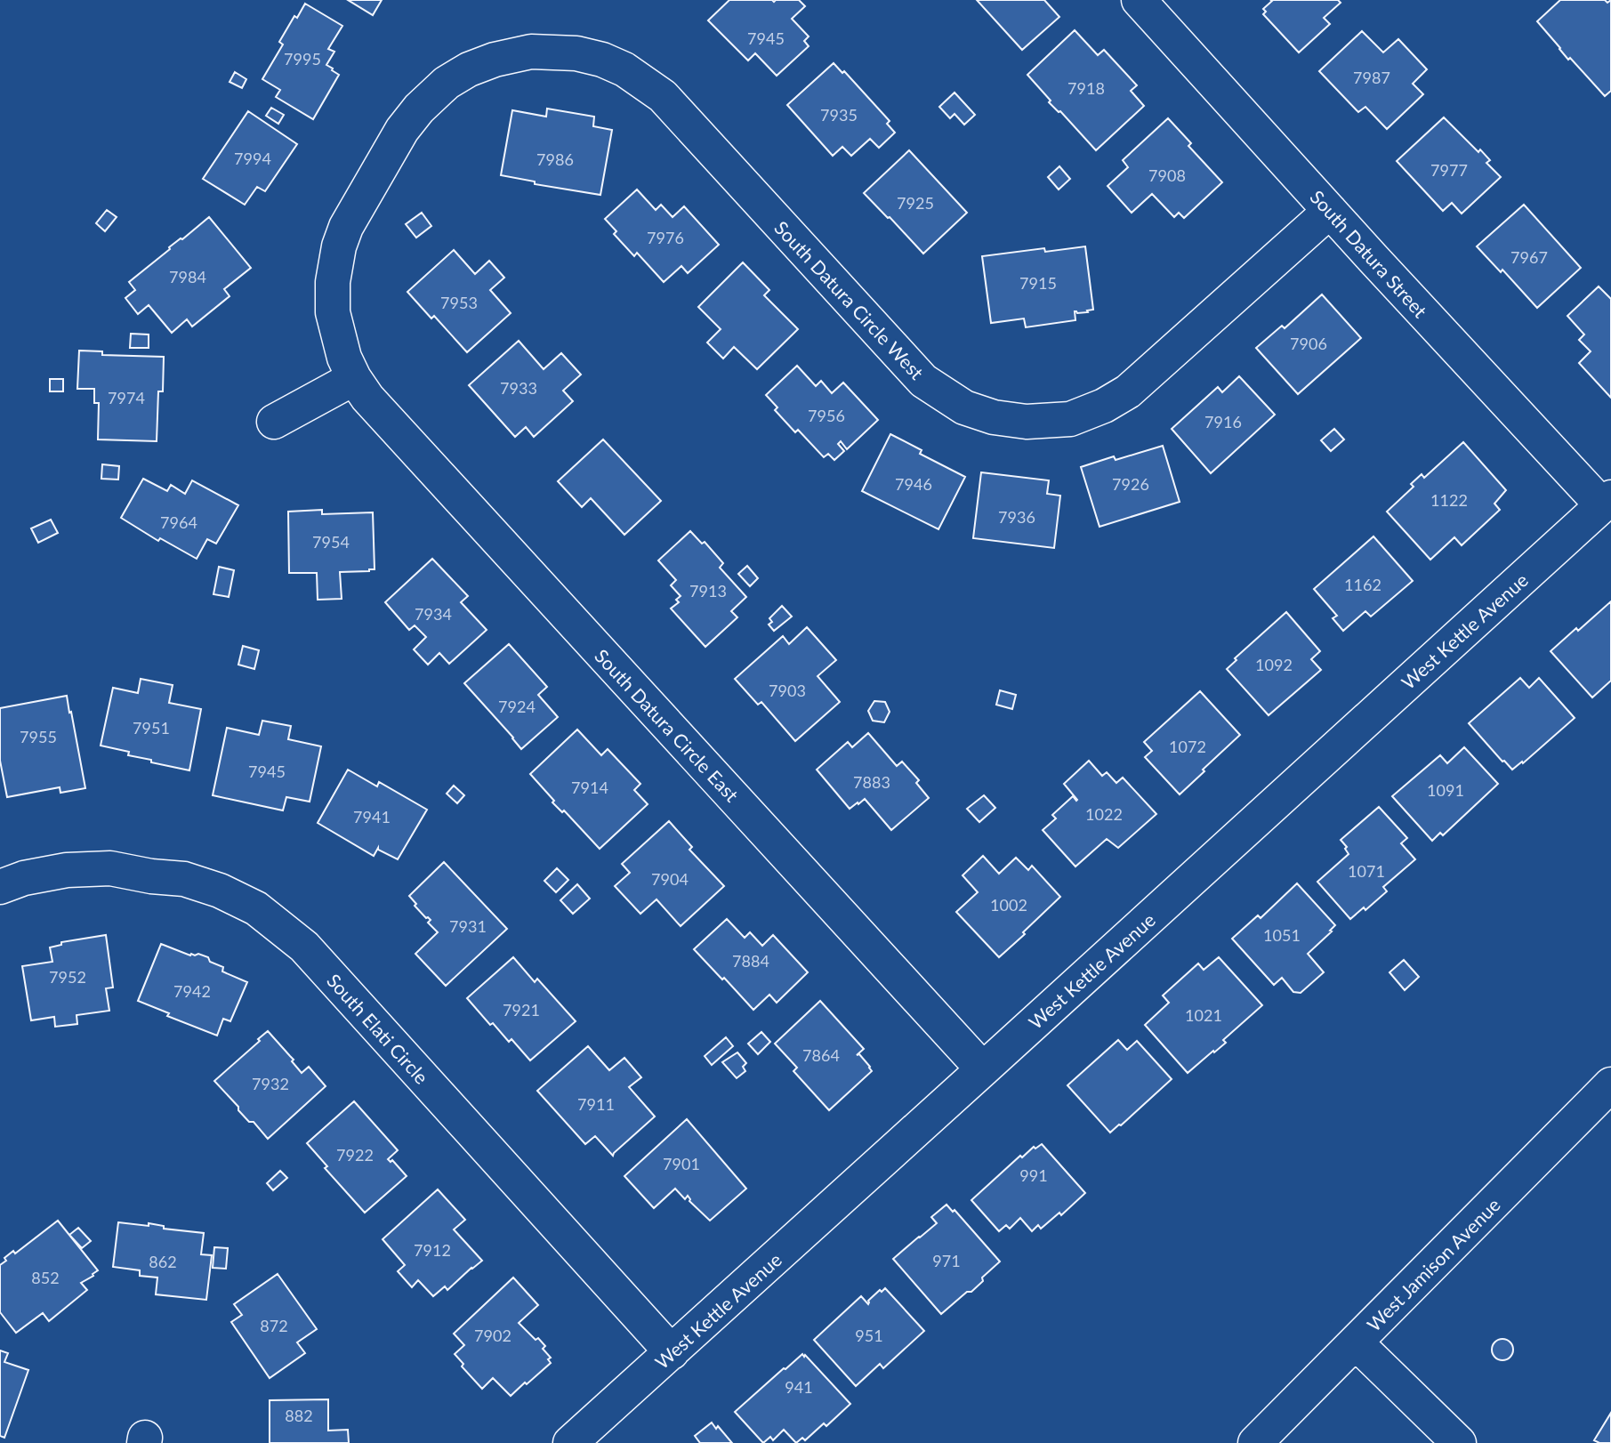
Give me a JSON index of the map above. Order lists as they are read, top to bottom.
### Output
{
  "streets": {
    "street": [
      "South Datura Street",
      "South Datura Circle West",
      "West Kettle Avenue",
      "South Datura Circle East",
      "South Elati Circle",
      "West Jamison Avenue"
    ]
  },
  "crossings": [
    ["South Datura Street", "South Datura Circle West"],
    ["South Datura Street", "West Kettle Avenue"],
    ["South Datura Circle West", "South Datura Circle East"],
    ["West Kettle Avenue", "South Datura Circle East"],
    ["West Kettle Avenue", "South Elati Circle"]
  ],
  "house_numbers": [
    "7945",
    "7995",
    "7987",
    "7918",
    "7935",
    "7994",
    "7986",
    "7977",
    "7908",
    "7925",
    "7976",
    "7967",
    "7984",
    "7915",
    "7953",
    "7906",
    "7933",
    "7974",
    "7956",
    "7916",
    "7946",
    "7926",
    "1122",
    "7936",
    "7964",
    "7954",
    "1162",
    "7913",
    "7934",
    "1092",
    "7903",
    "7924",
    "7951",
    "7955",
    "1072",
    "7945",
    "7883",
    "7914",
    "1091",
    "1022",
    "7941",
    "1071",
    "7904",
    "1002",
    "7931",
    "1051",
    "7884",
    "7952",
    "7942",
    "7921",
    "1021",
    "7864",
    "7932",
    "7911",
    "7922",
    "7901",
    "991",
    "7912",
    "971",
    "862",
    "852",
    "872",
    "7902",
    "951",
    "941",
    "882"
  ]
}
